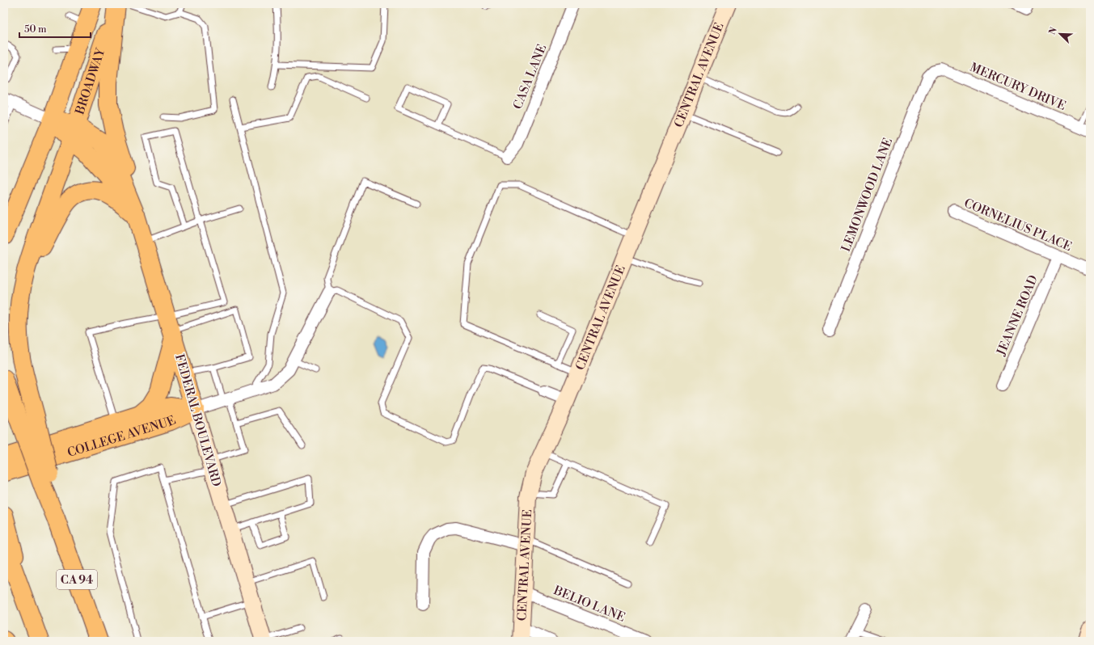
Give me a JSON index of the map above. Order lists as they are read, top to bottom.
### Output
{
  "streets": {
    "main road": [
      "BROADWAY",
      "FEDERAL BOULEVARD",
      "COLLEGE AVENUE",
      "CA 94"
    ],
    "street": [
      "CENTRAL AVENUE",
      "CASA LANE",
      "MERCURY DRIVE",
      "LEMONWOOD LANE",
      "CORNELIUS PLACE",
      "JEANNE ROAD",
      "BELIO LANE"
    ]
  },
  "crossings": [
    ["CENTRAL AVENUE", "BELIO LANE"],
    ["BROADWAY", "FEDERAL BOULEVARD"],
    ["MERCURY DRIVE", "LEMONWOOD LANE"],
    ["CORNELIUS PLACE", "JEANNE ROAD"],
    ["FEDERAL BOULEVARD", "COLLEGE AVENUE"]
  ],
  "scale_bar": "50 m",
  "north": "top left"
}
